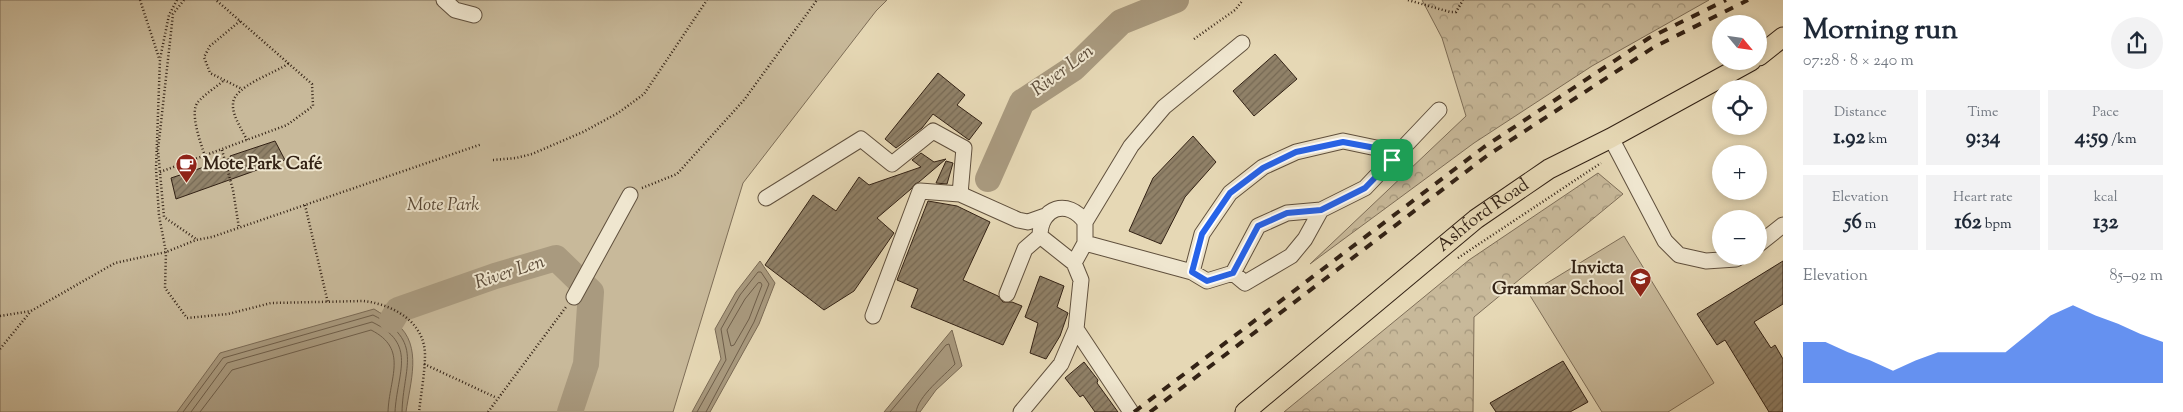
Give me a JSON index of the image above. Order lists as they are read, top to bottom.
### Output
{
  "streets": {
    "main road": ["Ashford Road"]
  },
  "water": ["River Len"],
  "parks": ["Mote Park"],
  "places": {
    "cafe": ["Mote Park Café"],
    "school or university": ["Invicta Grammar School"]
  },
  "north": "bottom right",
  "page": {
    "heading": ["Morning run", "07:28 · 8 × 240 m"],
    "map_buttons": ["+", "−"],
    "stats": [
      ["Distance", "1.92 km"],
      ["Time", "9:34"],
      ["Pace", "4:59 /km"],
      ["Elevation", "56 m"],
      ["Heart rate", "162 bpm"],
      ["kcal", "132"]
    ],
    "chart": ["Elevation", "85–92 m"]
  }
}
